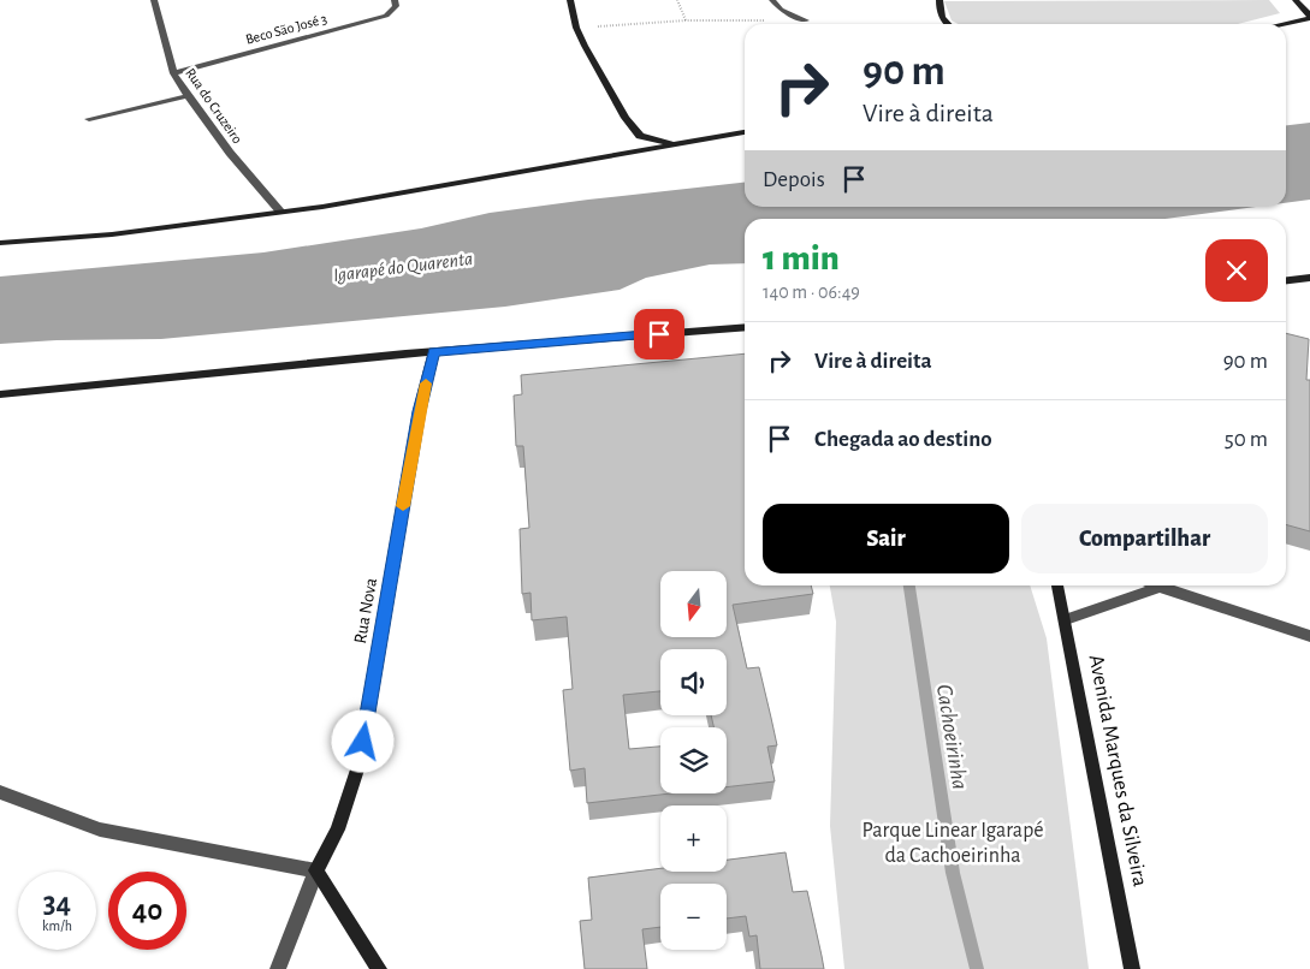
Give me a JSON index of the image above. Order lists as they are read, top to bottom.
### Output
{
  "streets": {
    "street": [
      "Beco São José 3",
      "Rua do Cruzeiro",
      "Rua Nova",
      "Avenida Marques da Silveira"
    ]
  },
  "crossings": [
    ["Beco São José 3", "Rua do Cruzeiro"]
  ],
  "water": ["Igarapé do Quarenta", "Cachoeirinha"],
  "parks": ["Parque Linear Igarapé da Cachoeirinha"],
  "north": "bottom",
  "page": {
    "turn": ["90 m", "Vire à direita"],
    "then": "Depois",
    "heading": ["1 min", "140 m · 06:49"],
    "list": [
      {
        "name": "Vire à direita",
        "value": "90 m"
      },
      {
        "name": "Chegada ao destino",
        "value": "50 m"
      }
    ],
    "buttons": ["Sair", "Compartilhar"],
    "map_buttons": ["+", "−"],
    "speed": "34 km/h",
    "limit": "40"
  }
}
